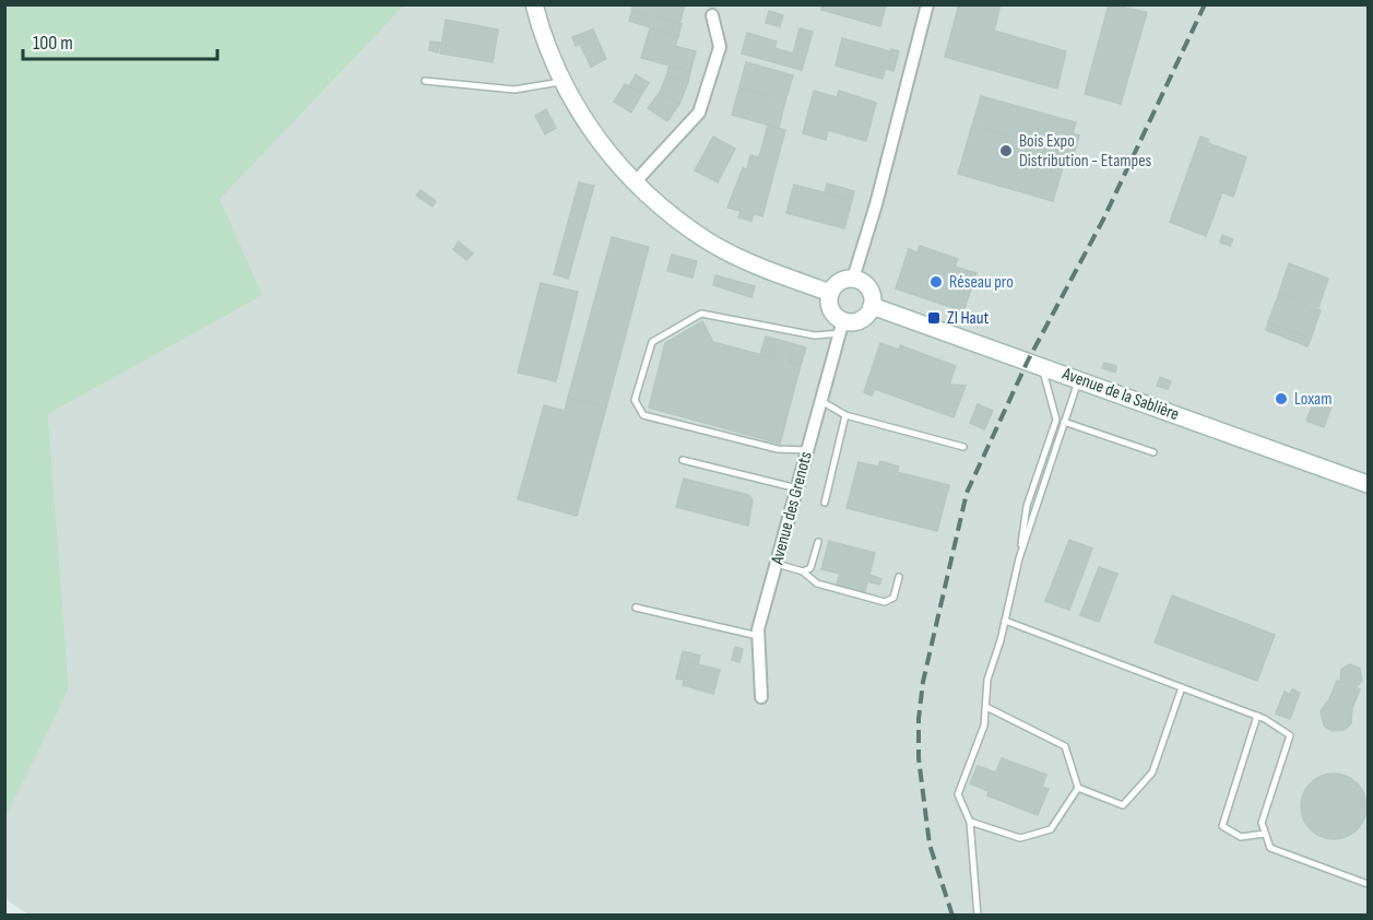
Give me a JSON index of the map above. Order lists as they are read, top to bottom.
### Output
{
  "streets": {
    "main road": ["Avenue de la Sablière"],
    "street": ["Avenue des Grenots"]
  },
  "crossings": [
    ["Avenue de la Sablière", "Avenue des Grenots"]
  ],
  "places": {
    "other": ["Bois Expo Distribution - Etampes", "Réseau pro", "Loxam"],
    "transit": ["ZI Haut"]
  },
  "scale_bar": "100 m"
}
